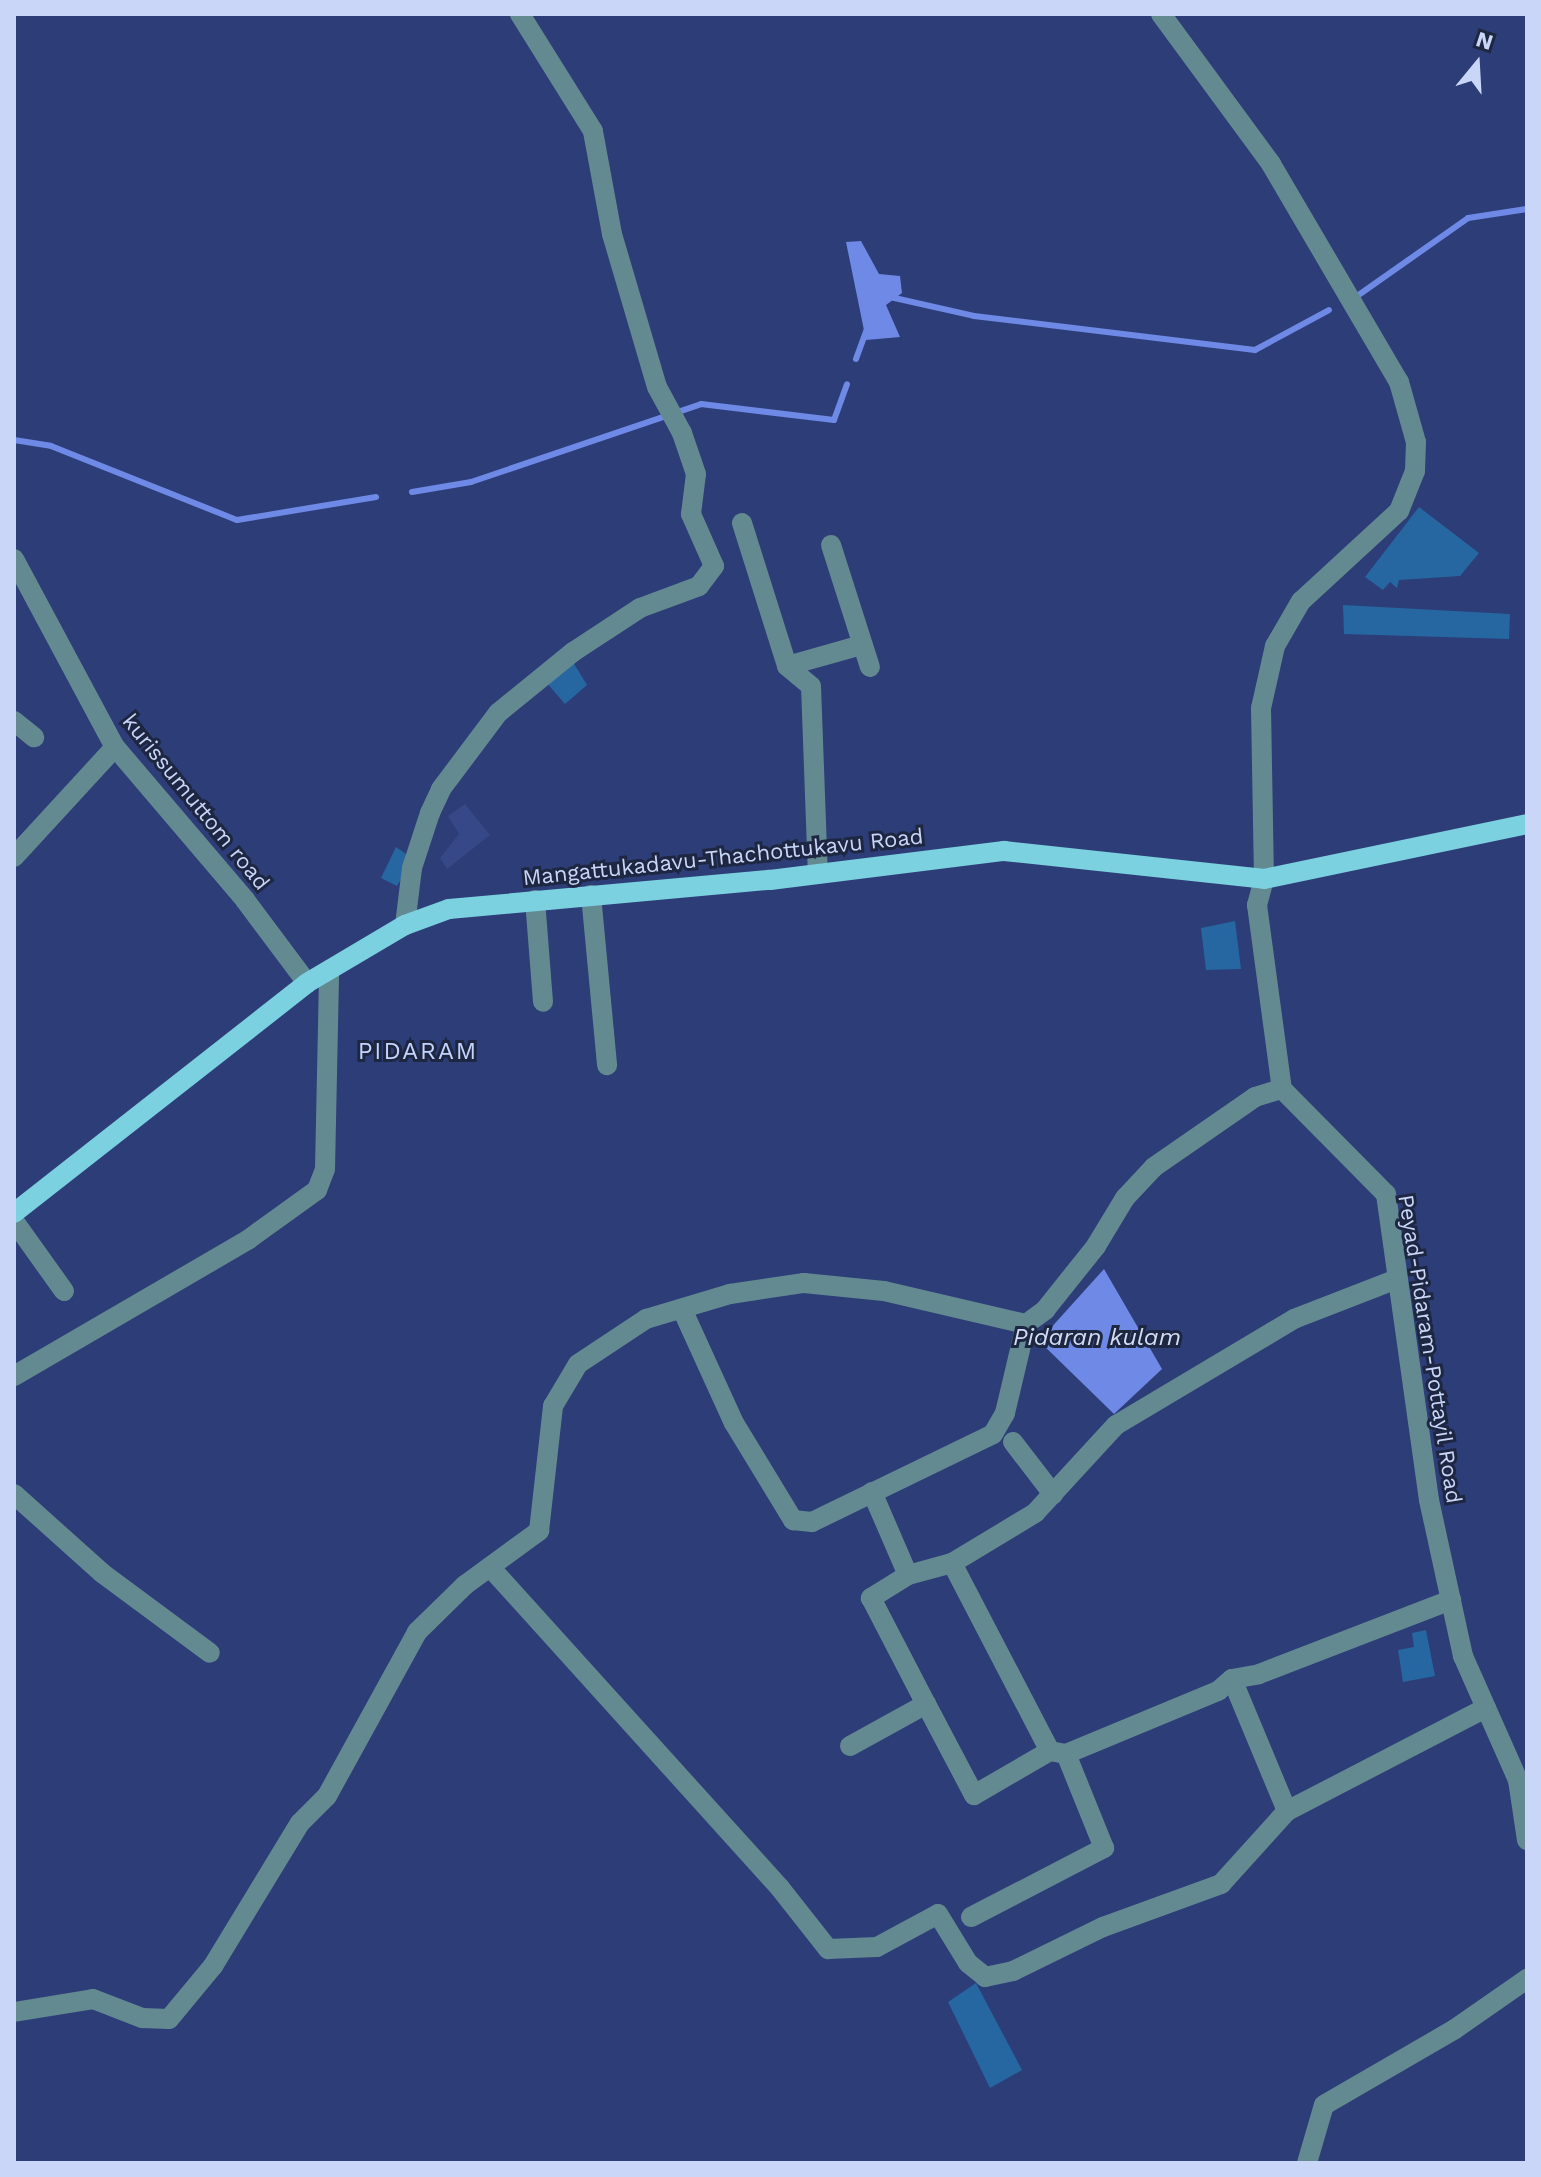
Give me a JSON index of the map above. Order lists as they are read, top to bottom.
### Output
{
  "streets": {
    "main road": ["Mangattukadavu-Thachottukavu Road"],
    "street": ["kurissumuttom road", "Peyad-Pidaram-Pottayil Road"]
  },
  "crossings": [
    ["kurissumuttom road", "Mangattukadavu-Thachottukavu Road"]
  ],
  "districts": ["PIDARAM"],
  "water": ["Pidaran kulam"],
  "north": "top"
}
